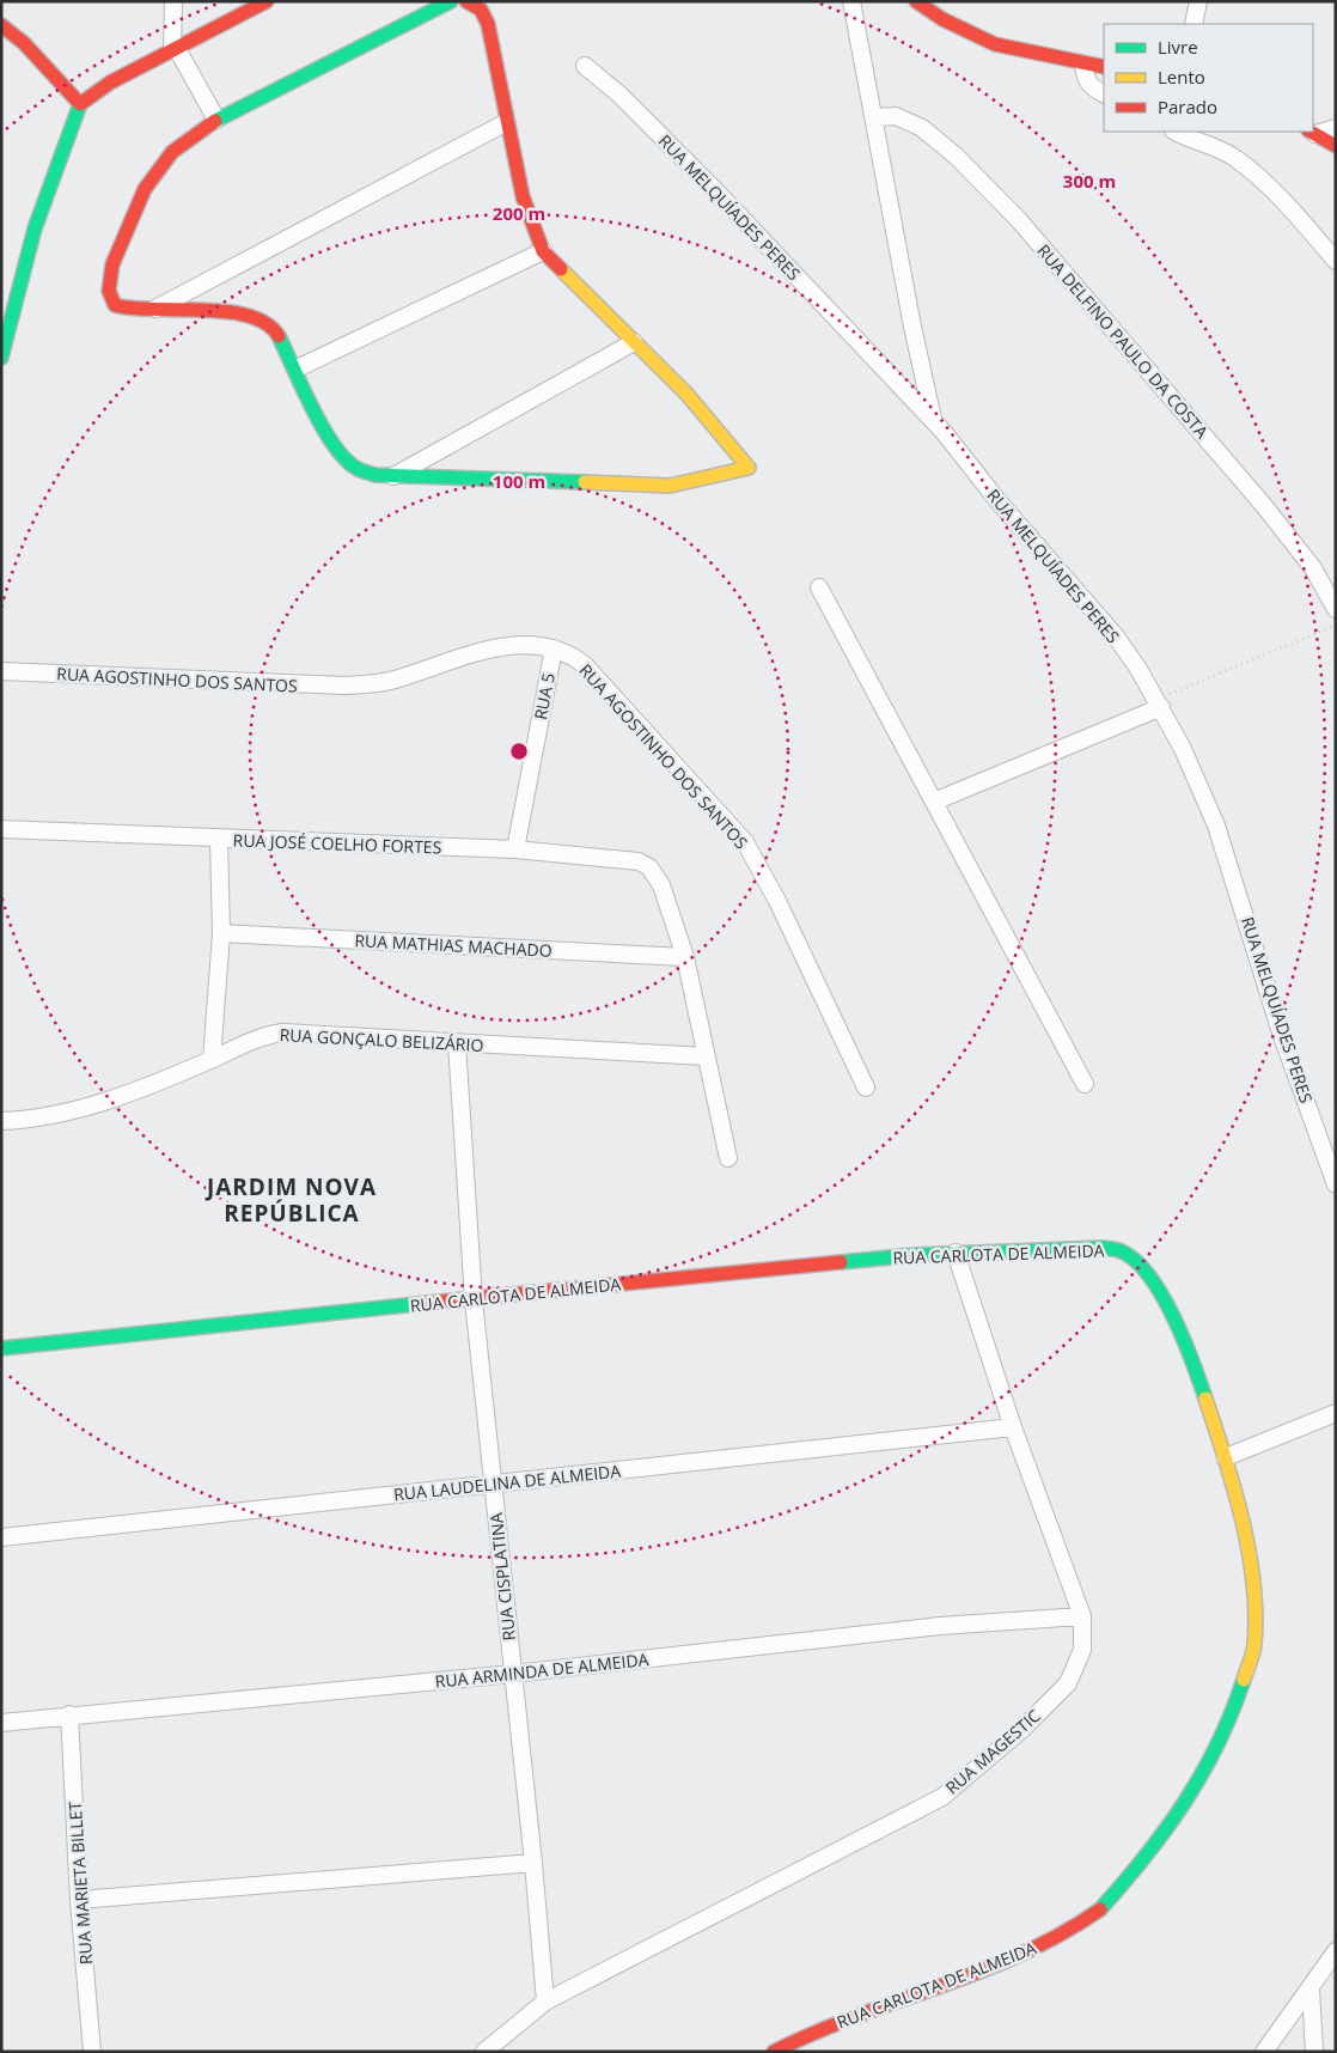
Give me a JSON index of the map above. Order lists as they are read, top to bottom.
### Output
{
  "streets": {
    "street": [
      "RUA MELQUÍADES PERES",
      "RUA DELFINO PAULO DA COSTA",
      "RUA AGOSTINHO DOS SANTOS",
      "RUA 5",
      "RUA JOSÉ COELHO FORTES",
      "RUA MATHIAS MACHADO",
      "RUA GONÇALO BELIZÁRIO",
      "RUA CARLOTA DE ALMEIDA",
      "RUA LAUDELINA DE ALMEIDA",
      "RUA CISPLATINA",
      "RUA ARMINDA DE ALMEIDA",
      "RUA MAGESTIC",
      "RUA MARIETA BILLET"
    ]
  },
  "crossings": [
    ["RUA AGOSTINHO DOS SANTOS", "RUA 5"],
    ["RUA 5", "RUA JOSÉ COELHO FORTES"],
    ["RUA JOSÉ COELHO FORTES", "RUA MATHIAS MACHADO"],
    ["RUA GONÇALO BELIZÁRIO", "RUA CISPLATINA"],
    ["RUA CARLOTA DE ALMEIDA", "RUA CISPLATINA"],
    ["RUA CARLOTA DE ALMEIDA", "RUA MAGESTIC"],
    ["RUA LAUDELINA DE ALMEIDA", "RUA CISPLATINA"],
    ["RUA LAUDELINA DE ALMEIDA", "RUA MAGESTIC"],
    ["RUA CISPLATINA", "RUA ARMINDA DE ALMEIDA"],
    ["RUA CISPLATINA", "RUA MAGESTIC"],
    ["RUA ARMINDA DE ALMEIDA", "RUA MAGESTIC"],
    ["RUA ARMINDA DE ALMEIDA", "RUA MARIETA BILLET"]
  ],
  "districts": ["JARDIM NOVA REPÚBLICA"],
  "legend": ["Livre", "Lento", "Parado"],
  "rings": ["300 m", "200 m", "100 m"]
}
